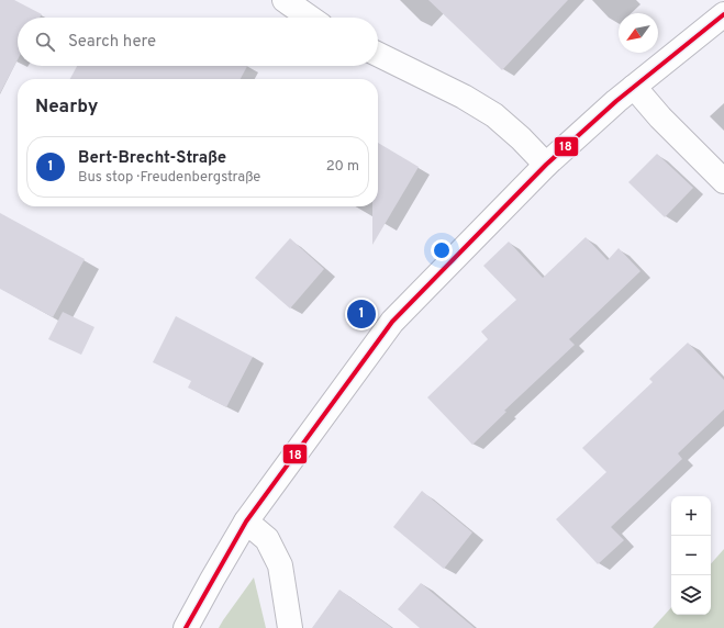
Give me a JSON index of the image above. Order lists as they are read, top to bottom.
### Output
{
  "lines": ["transit line 18"],
  "north": "bottom left",
  "page": {
    "search": "Search here",
    "heading": "Nearby",
    "list": [
      {
        "mark": "1",
        "name": "Bert-Brecht-Straße",
        "note": "Bus stop · Freudenbergstraße",
        "value": "20 m"
      }
    ],
    "pins": "1",
    "map_buttons": ["+", "−"]
  }
}
